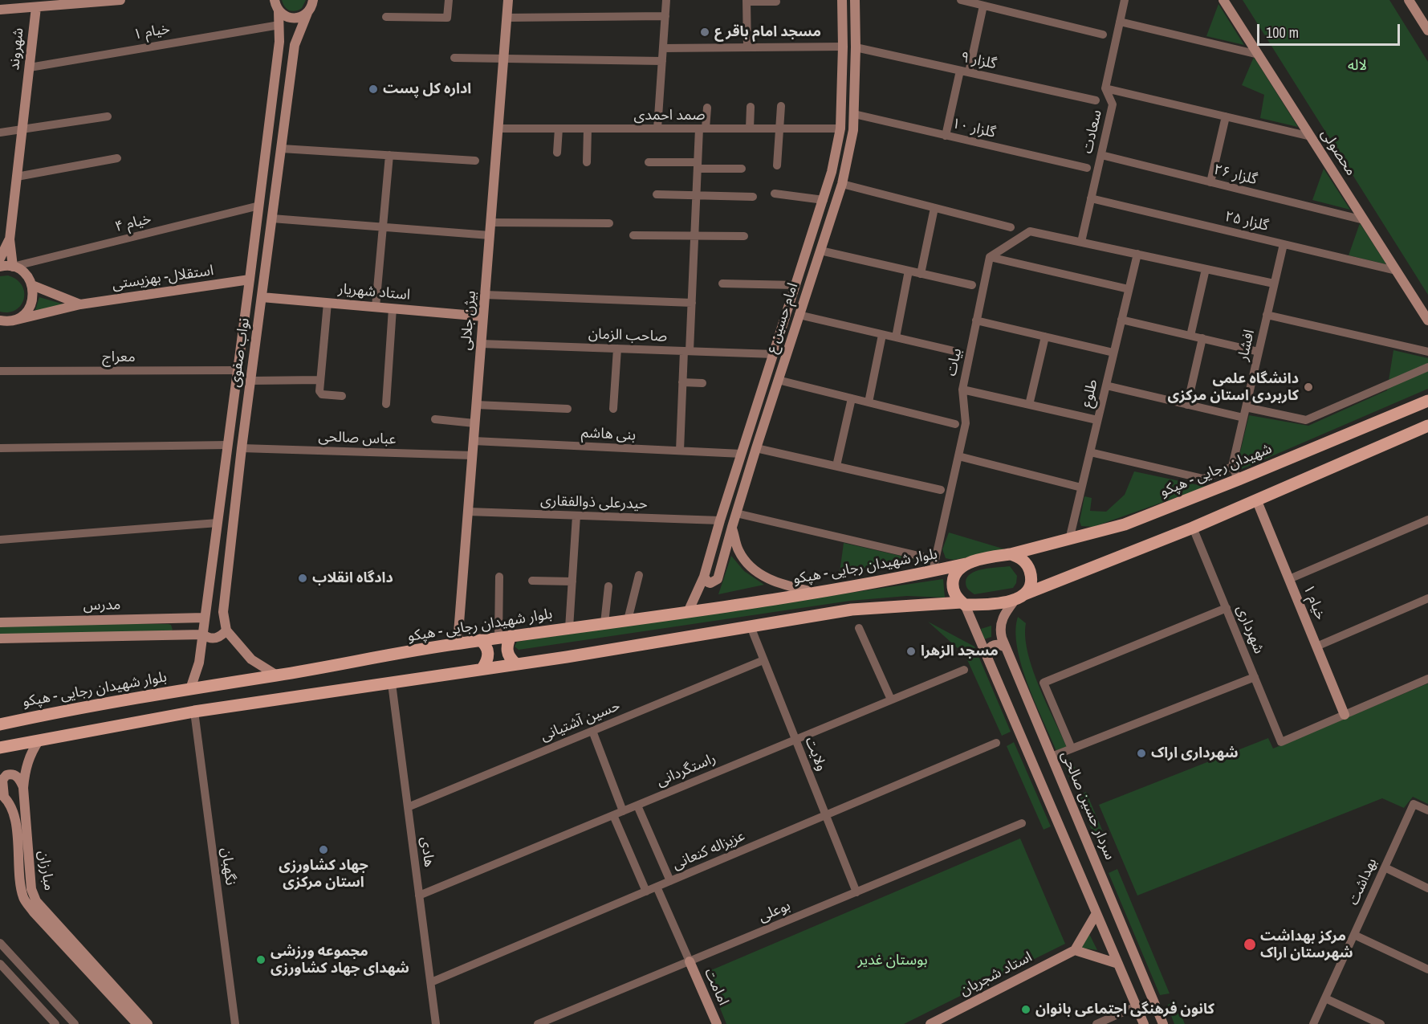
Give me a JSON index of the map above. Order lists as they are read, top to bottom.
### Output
{
  "streets": {
    "main road": ["شهیدان رجایی - هپکو", "بلوار شهیدان رجایی - هپکو"],
    "street": [
      "خیام ۱",
      "شهروند",
      "گلزار ۹",
      "صمد احمدی",
      "گلزار ۱۰",
      "سعادت",
      "محصولی",
      "گلزار ۲۶",
      "گلزار ۲۵",
      "خیام ۴",
      "استقلال- بهزیستی",
      "استاد شهریار",
      "امام حسین ع",
      "بیژن جلالی",
      "صاحب الزمان",
      "افشار",
      "نواب صفوی",
      "معراج",
      "بیات",
      "طلوع",
      "بنی هاشم",
      "عباس صالحی",
      "حیدرعلی ذوالفقاری",
      "مدرس",
      "شهرداری",
      "حسین آشتیانی",
      "ولایت",
      "راستگردانی",
      "سردار حسین صالحی",
      "عزیزاله کنعانی",
      "هادی",
      "نگهبان",
      "مبارزان",
      "بهداشت",
      "بوعلی",
      "استاد شجریان",
      "امامت"
    ]
  },
  "crossings": [
    ["خیام ۱", "شهروند"],
    ["خیام ۱", "نواب صفوی"],
    ["خیام ۱", "شهرداری"],
    ["شهروند", "خیام ۴"],
    ["گلزار ۹", "امام حسین ع"],
    ["صمد احمدی", "امام حسین ع"],
    ["صمد احمدی", "بیژن جلالی"],
    ["گلزار ۱۰", "امام حسین ع"],
    ["سعادت", "گلزار ۲۶"],
    ["سعادت", "گلزار ۲۵"],
    ["محصولی", "گلزار ۲۶"],
    ["محصولی", "گلزار ۲۵"],
    ["گلزار ۲۵", "افشار"],
    ["خیام ۴", "نواب صفوی"],
    ["استقلال- بهزیستی", "نواب صفوی"],
    ["استاد شهریار", "بیژن جلالی"],
    ["استاد شهریار", "نواب صفوی"],
    ["امام حسین ع", "صاحب الزمان"],
    ["امام حسین ع", "بنی هاشم"],
    ["امام حسین ع", "حیدرعلی ذوالفقاری"],
    ["امام حسین ع", "بلوار شهیدان رجایی - هپکو"],
    ["بیژن جلالی", "صاحب الزمان"],
    ["بیژن جلالی", "بنی هاشم"],
    ["بیژن جلالی", "عباس صالحی"],
    ["بیژن جلالی", "حیدرعلی ذوالفقاری"],
    ["بیژن جلالی", "بلوار شهیدان رجایی - هپکو"],
    ["نواب صفوی", "معراج"],
    ["نواب صفوی", "عباس صالحی"],
    ["نواب صفوی", "بلوار شهیدان رجایی - هپکو"],
    ["نواب صفوی", "مدرس"],
    ["بیات", "بلوار شهیدان رجایی - هپکو"],
    ["طلوع", "شهیدان رجایی - هپکو"],
    ["شهیدان رجایی - هپکو", "بلوار شهیدان رجایی - هپکو"],
    ["شهیدان رجایی - هپکو", "سردار حسین صالحی"],
    ["بلوار شهیدان رجایی - هپکو", "سردار حسین صالحی"],
    ["حسین آشتیانی", "ولایت"],
    ["حسین آشتیانی", "هادی"],
    ["ولایت", "راستگردانی"],
    ["ولایت", "عزیزاله کنعانی"],
    ["ولایت", "بوعلی"],
    ["راستگردانی", "هادی"],
    ["عزیزاله کنعانی", "هادی"],
    ["بوعلی", "امامت"]
  ],
  "parks": ["لاله", "بوستان غدیر"],
  "places": [
    "مسجد امام باقر ع",
    "اداره کل پست",
    "دانشگاه علمی کاربردی استان مرکزی",
    "دادگاه انقلاب",
    "مسجد الزهرا",
    "شهرداری اراک",
    "جهاد کشاورزی استان مرکزی",
    "مرکز بهداشت شهرستان اراک",
    "مجموعه ورزشی شهدای جهاد کشاورزی",
    "کانون فرهنگی اجتماعی بانوان"
  ],
  "scale_bar": "100 m"
}
